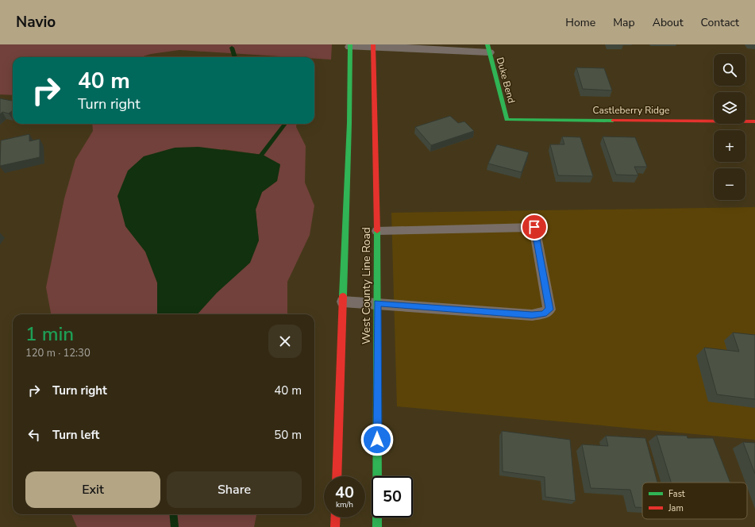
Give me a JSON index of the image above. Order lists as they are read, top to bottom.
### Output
{
  "streets": {
    "main road": ["Duke Bend", "Castleberry Ridge", "West County Line Road"]
  },
  "crossings": [
    ["Duke Bend", "Castleberry Ridge"]
  ],
  "legend": ["Fast", "Jam"],
  "page": {
    "header": "Navio",
    "nav": [
      "Home",
      "Map",
      "About",
      "Contact"
    ],
    "map_buttons": ["+", "−"],
    "turn": ["40 m", "Turn right"],
    "heading": ["1 min", "120 m · 12:30"],
    "list": [
      {
        "name": "Turn right",
        "value": "40 m"
      },
      {
        "name": "Turn left",
        "value": "50 m"
      }
    ],
    "buttons": ["Exit", "Share"],
    "speed": "40 km/h",
    "limit": "50"
  }
}
